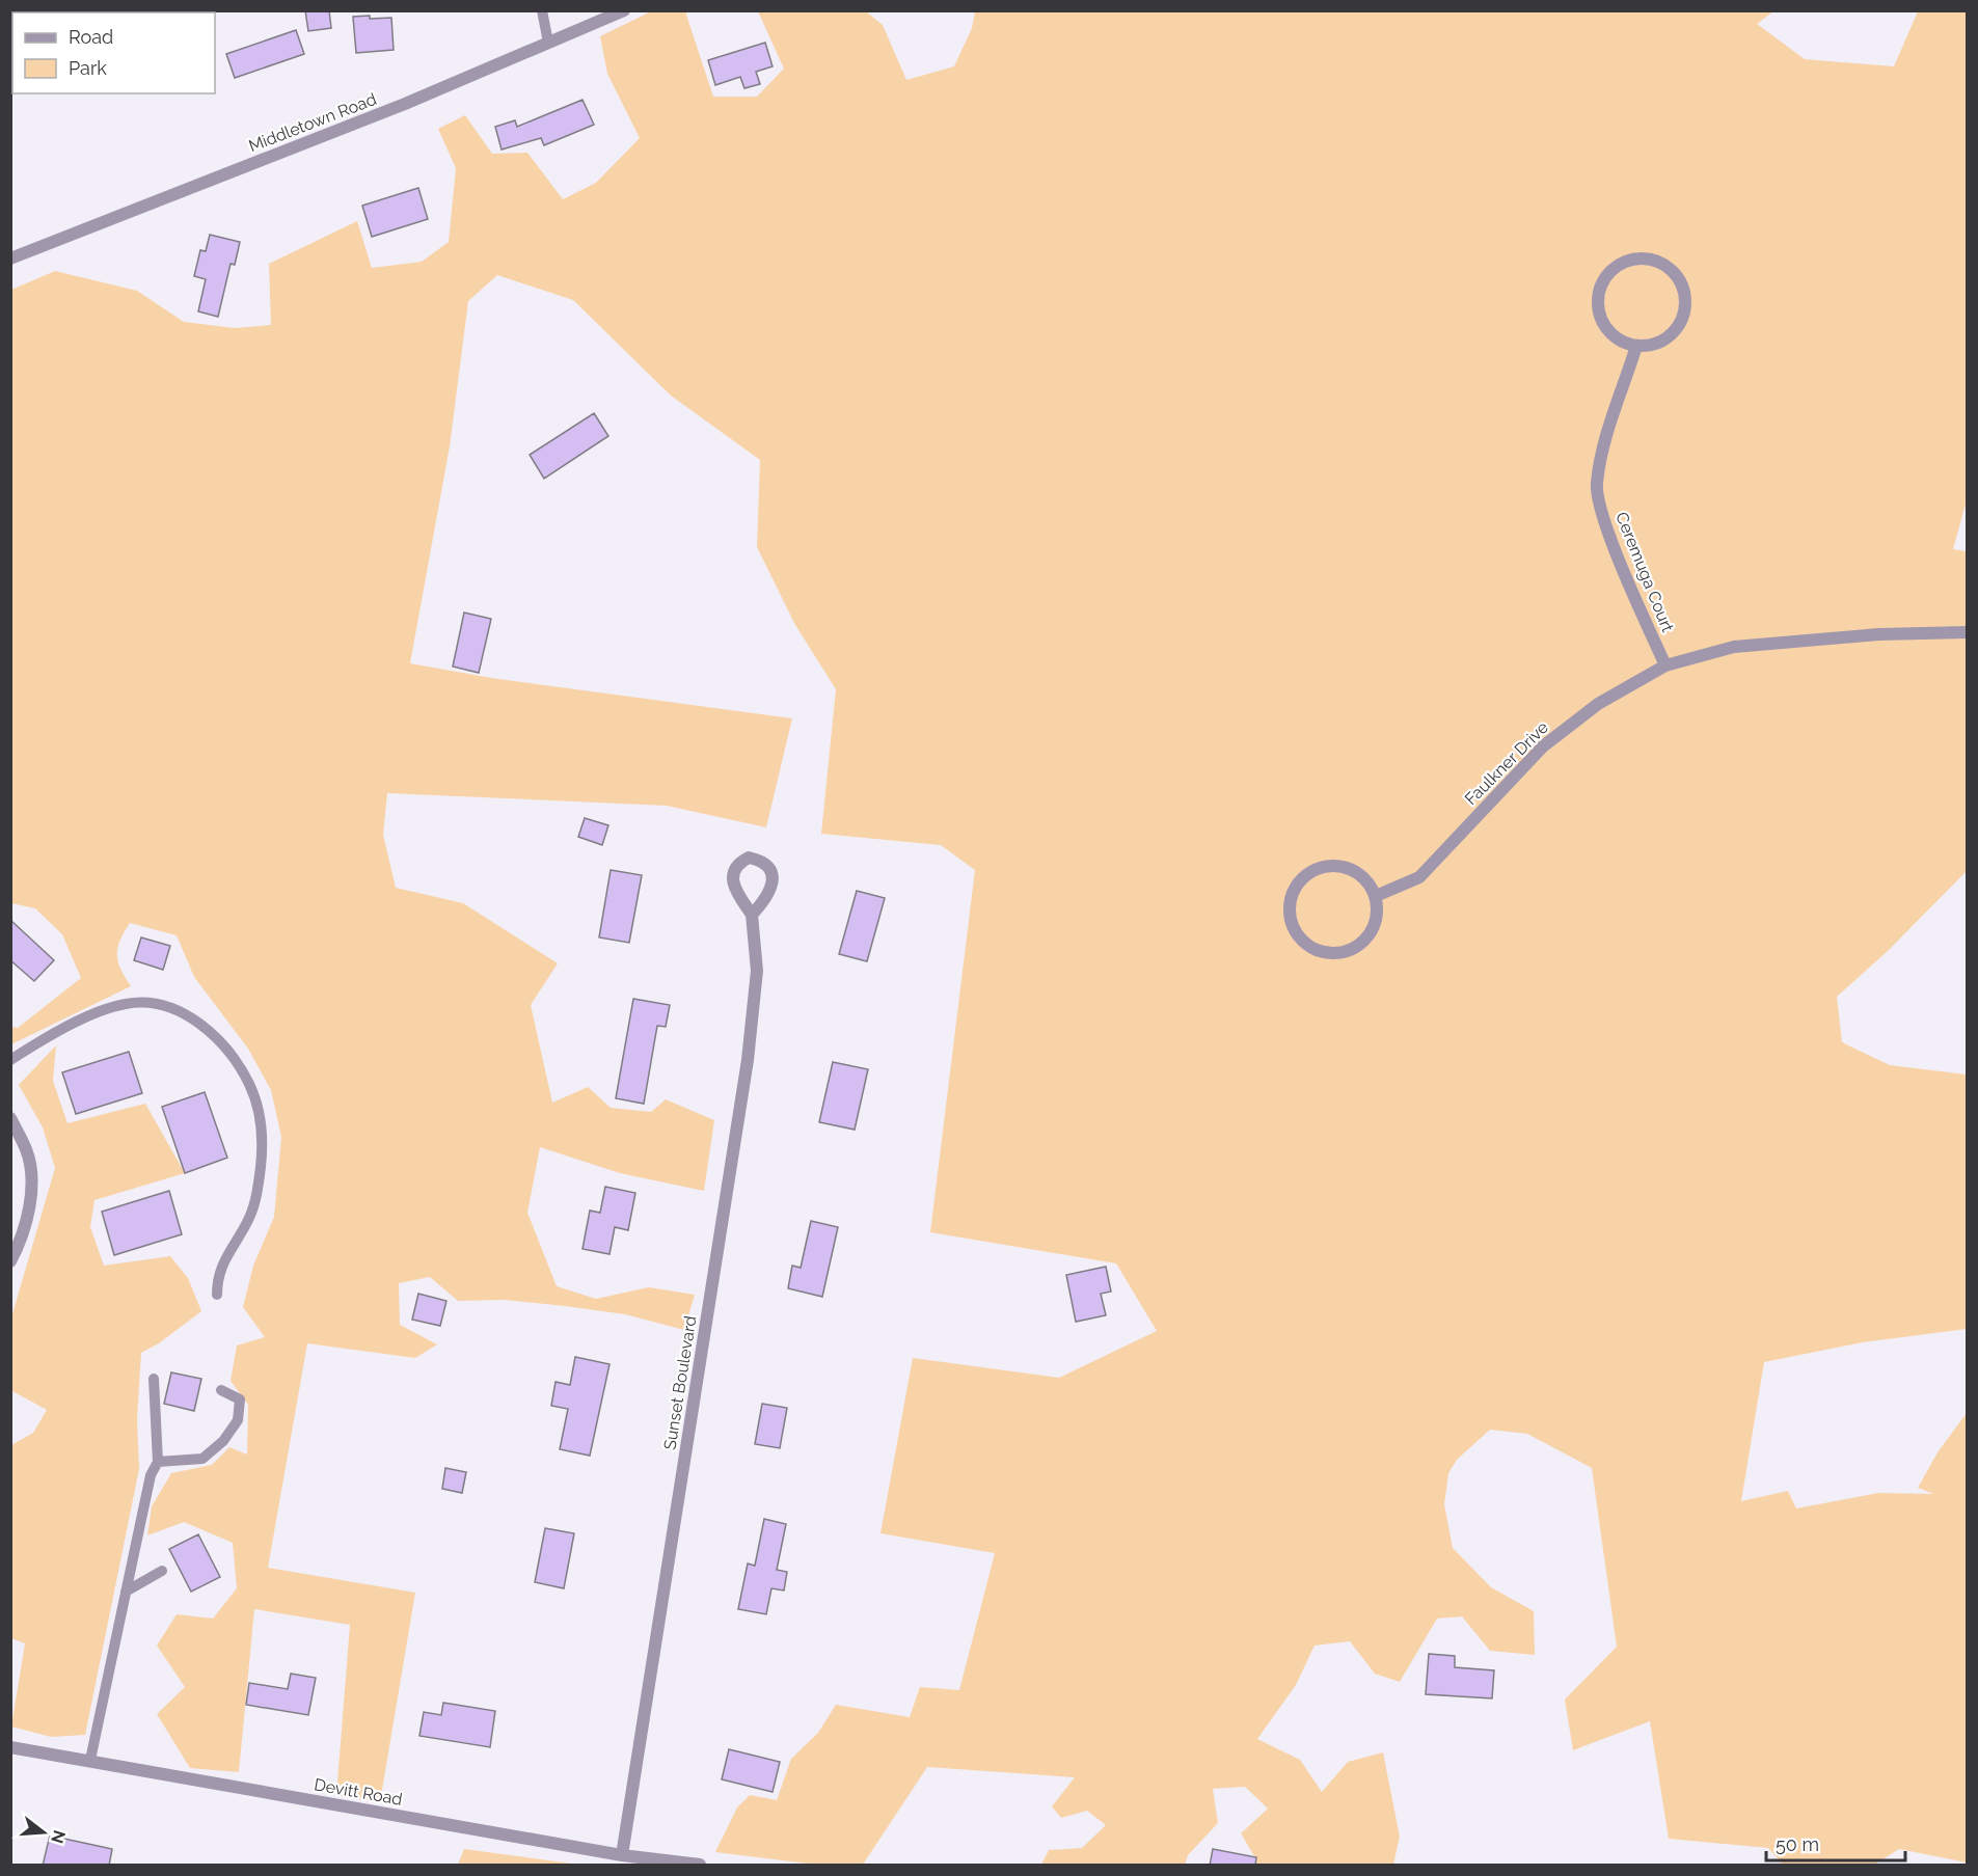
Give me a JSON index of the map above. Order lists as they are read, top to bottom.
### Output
{
  "streets": {
    "street": [
      "Middletown Road",
      "Ceremuga Court",
      "Faulkner Drive",
      "Sunset Boulevard",
      "Devitt Road"
    ]
  },
  "crossings": [
    ["Ceremuga Court", "Faulkner Drive"],
    ["Sunset Boulevard", "Devitt Road"]
  ],
  "legend": ["Road", "Park"],
  "scale_bar": "50 m",
  "north": "right"
}
